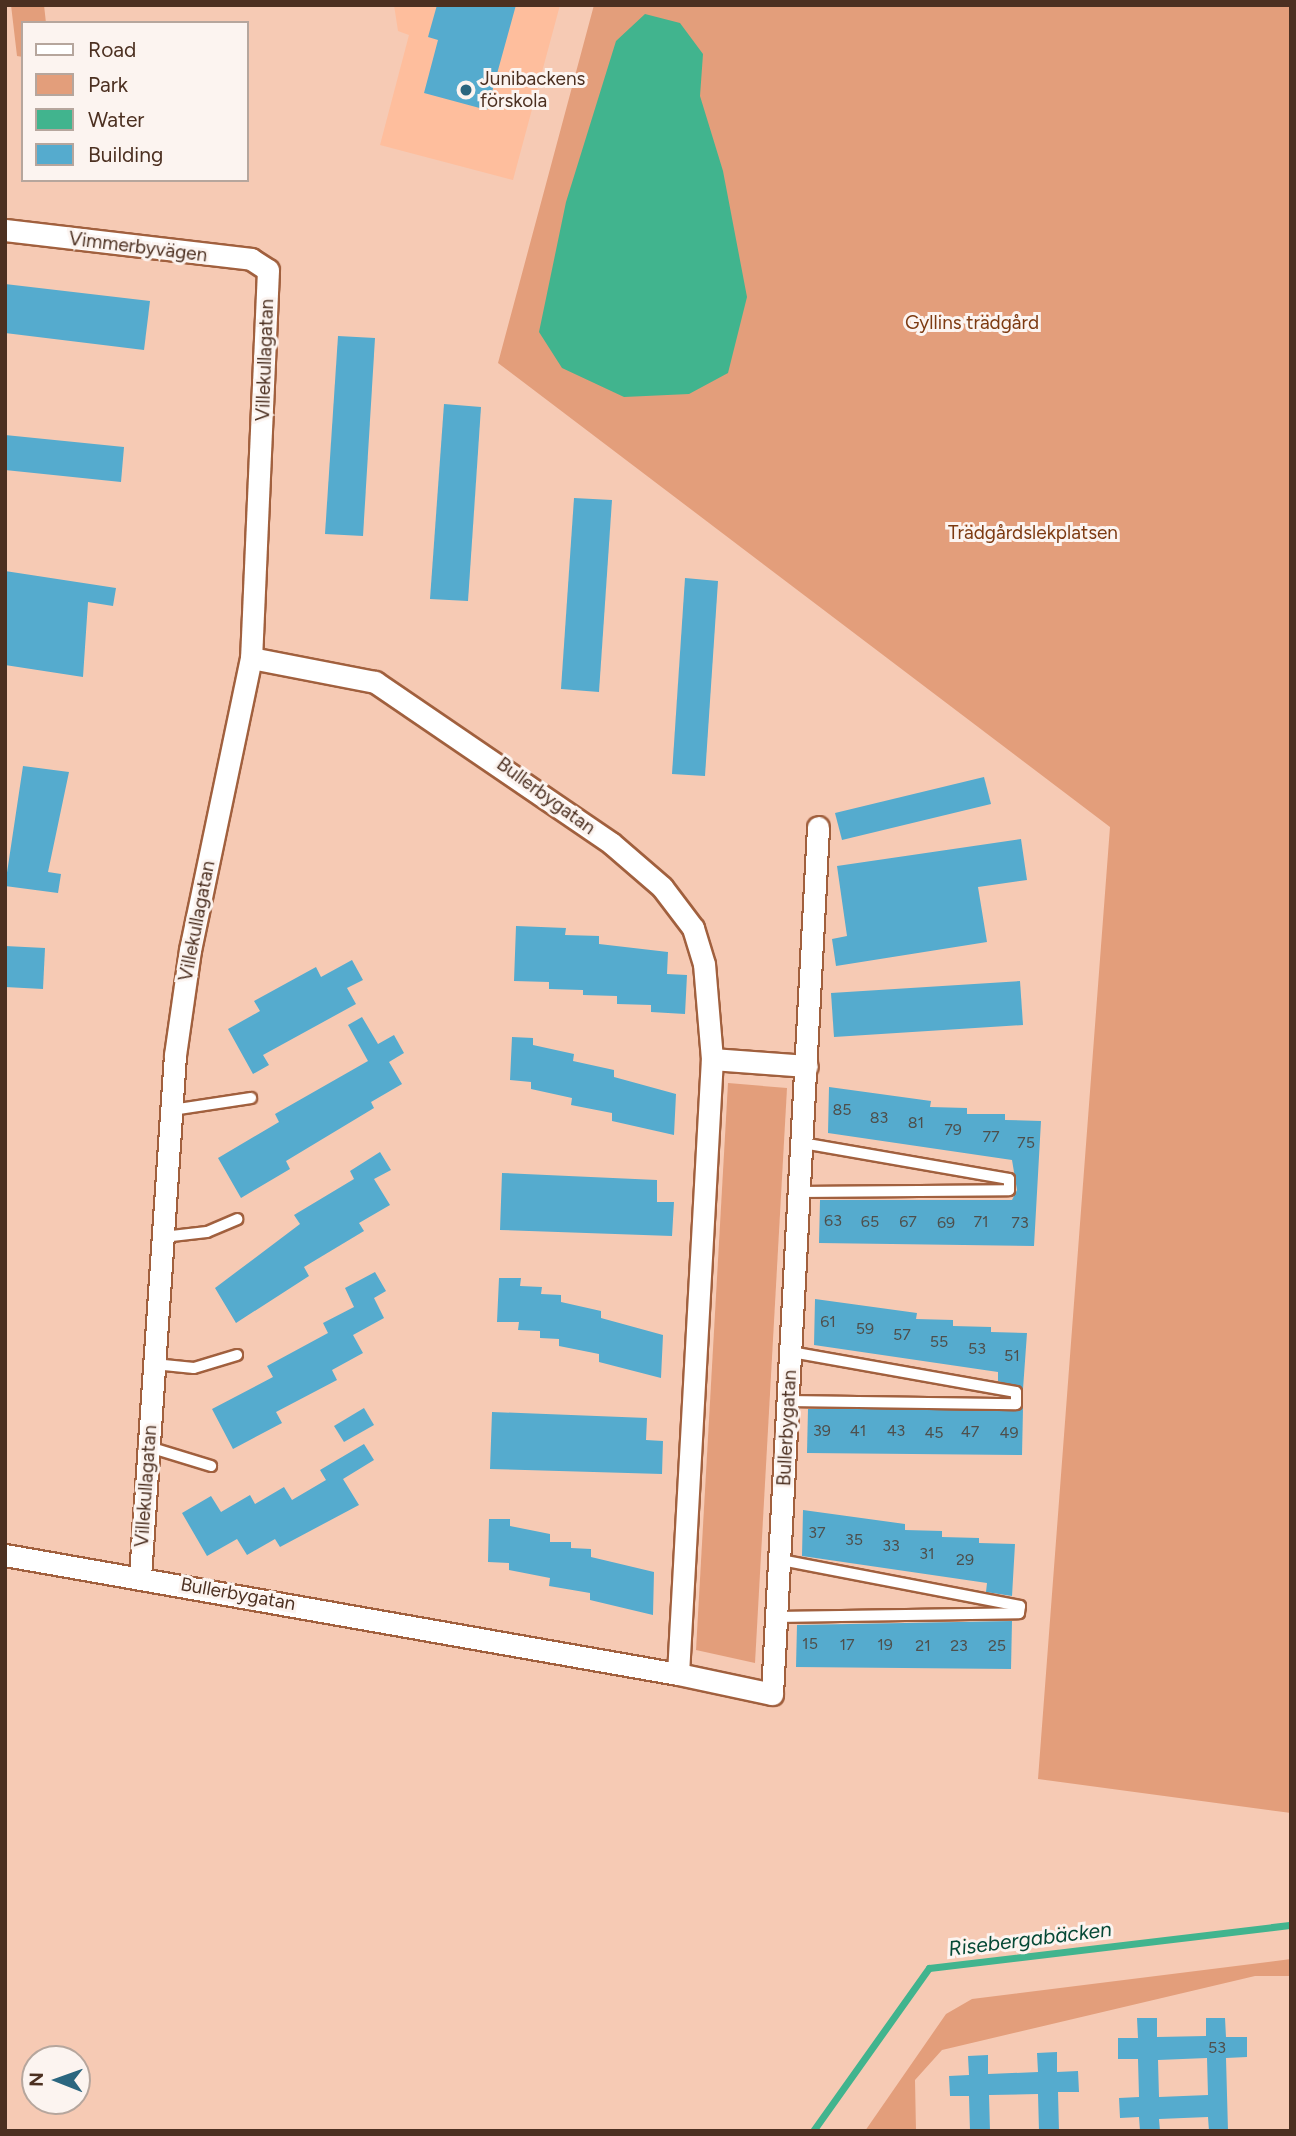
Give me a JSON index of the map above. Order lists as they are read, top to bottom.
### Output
{
  "streets": {
    "street": ["Vimmerbyvägen", "Villekullagatan", "Bullerbygatan"]
  },
  "crossings": [
    ["Vimmerbyvägen", "Villekullagatan"],
    ["Villekullagatan", "Bullerbygatan"]
  ],
  "water": ["Risebergabäcken"],
  "parks": ["Gyllins trädgård", "Trädgårdslekplatsen"],
  "places": ["Junibackens förskola"],
  "house_numbers": [
    "85",
    "83",
    "81",
    "79",
    "77",
    "75",
    "63",
    "65",
    "67",
    "71",
    "69",
    "73",
    "61",
    "59",
    "57",
    "55",
    "53",
    "51",
    "39",
    "41",
    "43",
    "47",
    "45",
    "49",
    "37",
    "35",
    "33",
    "31",
    "29",
    "15",
    "17",
    "19",
    "21",
    "23",
    "25",
    "53"
  ],
  "legend": [
    "Road",
    "Park",
    "Water",
    "Building"
  ],
  "north": "left"
}
